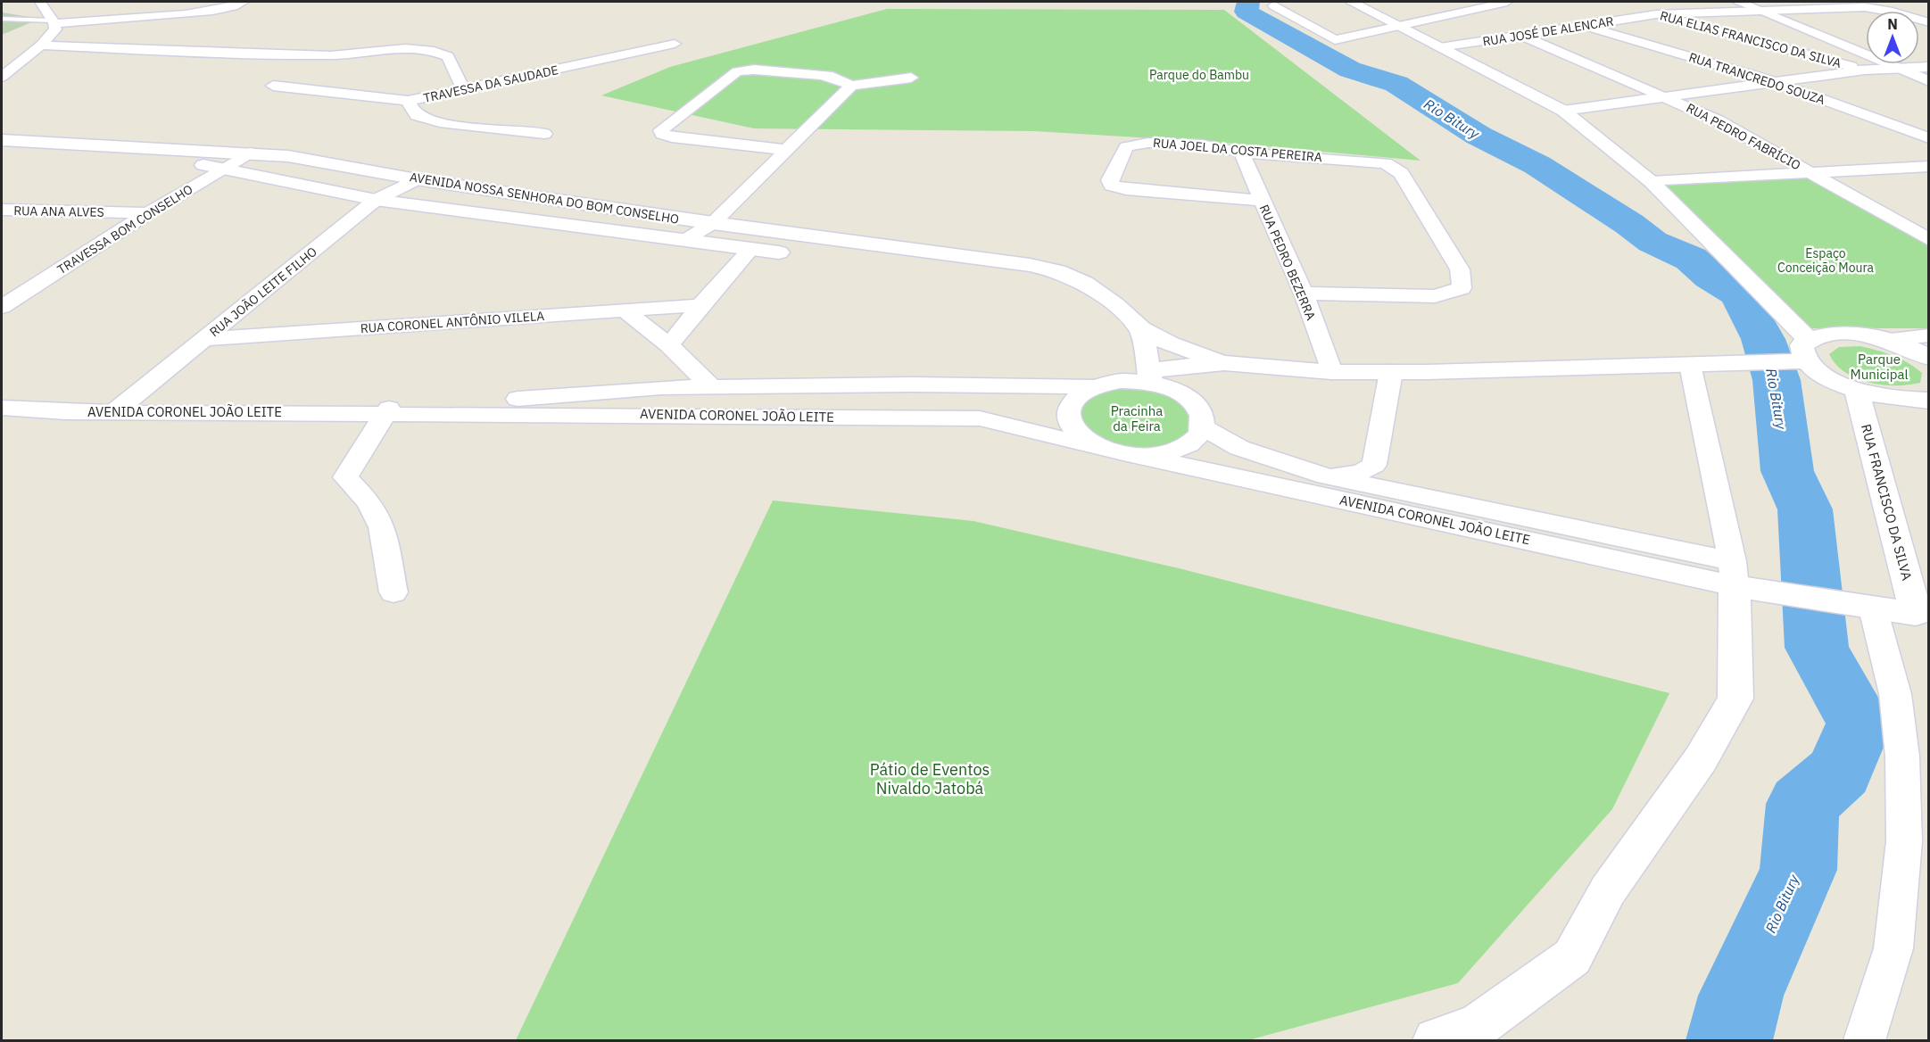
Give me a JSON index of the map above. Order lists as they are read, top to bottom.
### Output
{
  "streets": {
    "street": [
      "RUA JOSÉ DE ALENCAR",
      "RUA ELIAS FRANCISCO DA SILVA",
      "RUA TRANCREDO SOUZA",
      "TRAVESSA DA SAUDADE",
      "RUA PEDRO FABRÍCIO",
      "RUA JOEL DA COSTA PEREIRA",
      "AVENIDA NOSSA SENHORA DO BOM CONSELHO",
      "RUA ANA ALVES",
      "TRAVESSA BOM CONSELHO",
      "RUA PEDRO BEZERRA",
      "RUA JOÃO LEITE FILHO",
      "RUA CORONEL ANTÔNIO VILELA",
      "AVENIDA CORONEL JOÃO LEITE",
      "RUA FRANCISCO DA SILVA"
    ]
  },
  "crossings": [
    ["RUA JOSÉ DE ALENCAR", "RUA ELIAS FRANCISCO DA SILVA"],
    ["RUA JOSÉ DE ALENCAR", "RUA TRANCREDO SOUZA"],
    ["RUA JOSÉ DE ALENCAR", "RUA PEDRO FABRÍCIO"],
    ["RUA JOEL DA COSTA PEREIRA", "RUA PEDRO BEZERRA"],
    ["AVENIDA NOSSA SENHORA DO BOM CONSELHO", "TRAVESSA BOM CONSELHO"],
    ["AVENIDA NOSSA SENHORA DO BOM CONSELHO", "RUA JOÃO LEITE FILHO"],
    ["RUA ANA ALVES", "TRAVESSA BOM CONSELHO"],
    ["RUA JOÃO LEITE FILHO", "RUA CORONEL ANTÔNIO VILELA"],
    ["RUA JOÃO LEITE FILHO", "AVENIDA CORONEL JOÃO LEITE"]
  ],
  "water": ["Rio Bitury"],
  "parks": [
    "Parque do Bambu",
    "Espaço Conceição Moura",
    "Parque Municipal",
    "Pracinha da Feira",
    "Pátio de Eventos Nivaldo Jatobá"
  ],
  "north": "top"
}
